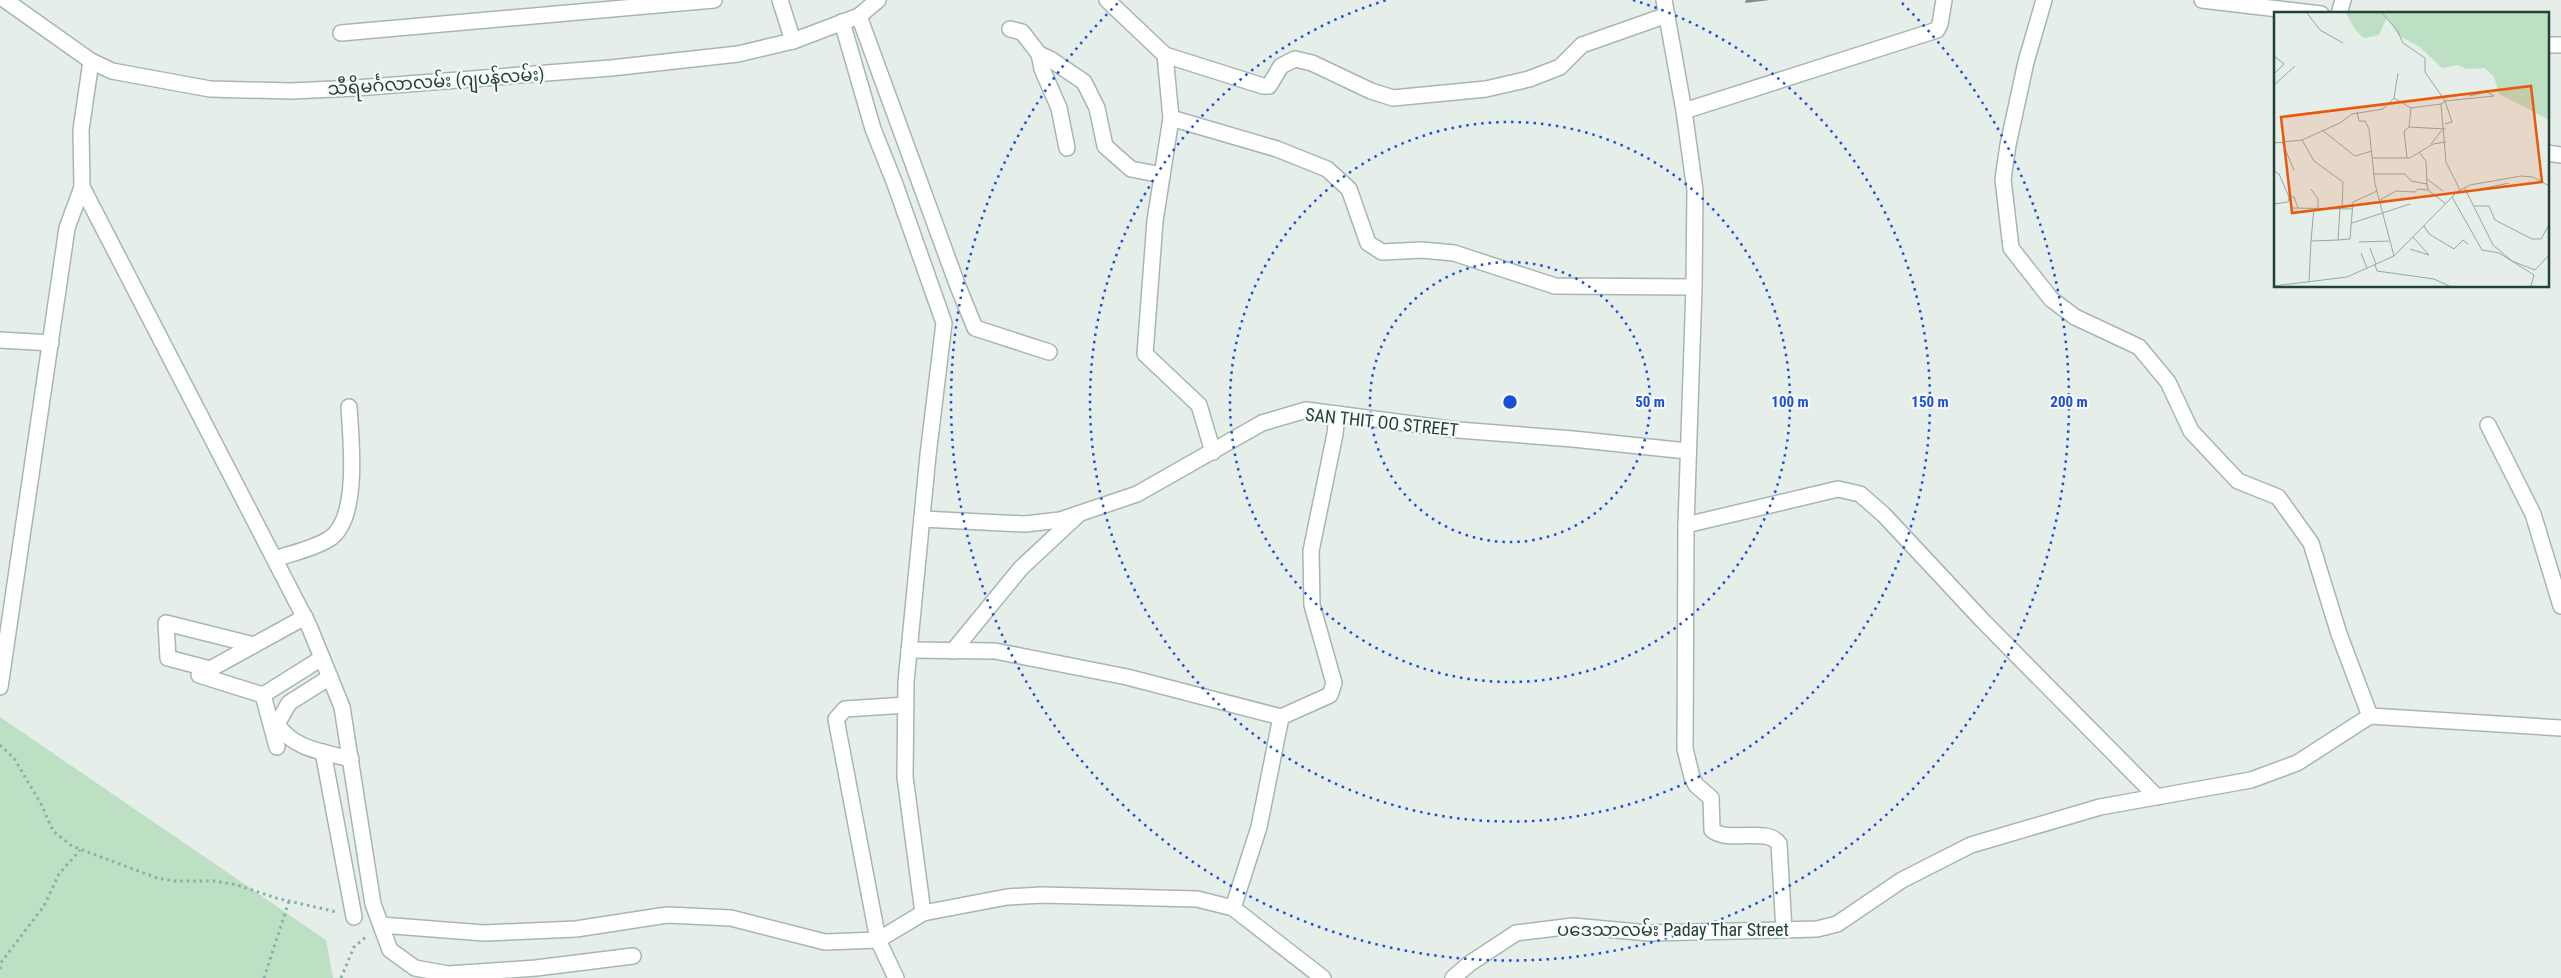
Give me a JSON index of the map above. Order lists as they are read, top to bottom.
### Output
{
  "streets": {
    "street": ["သီရိမင်္ဂလာလမ်း (ဂျပန်လမ်း)", "SAN THIT OO STREET", "ပဒေသာလမ်း Paday Thar Street"]
  },
  "rings": [
    "50 m",
    "100 m",
    "150 m",
    "200 m"
  ]
}
